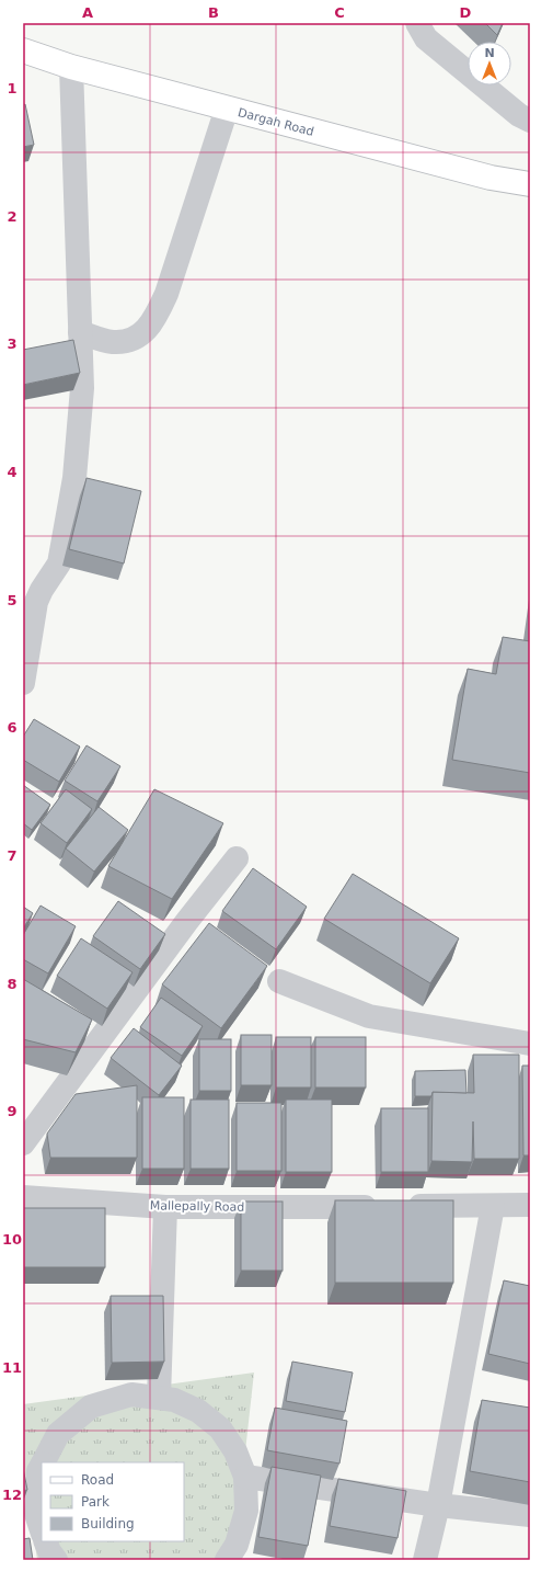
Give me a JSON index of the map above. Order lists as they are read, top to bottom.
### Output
{
  "streets": {
    "main road": ["Dargah Road"],
    "street": ["Mallepally Road"]
  },
  "legend": ["Road", "Park", "Building"],
  "north": "top",
  "grid": {
    "columns": [
      "A",
      "B",
      "C",
      "D"
    ],
    "rows": [
      "1",
      "2",
      "3",
      "4",
      "5",
      "6",
      "7",
      "8",
      "9",
      "10",
      "11",
      "12"
    ]
  }
}
